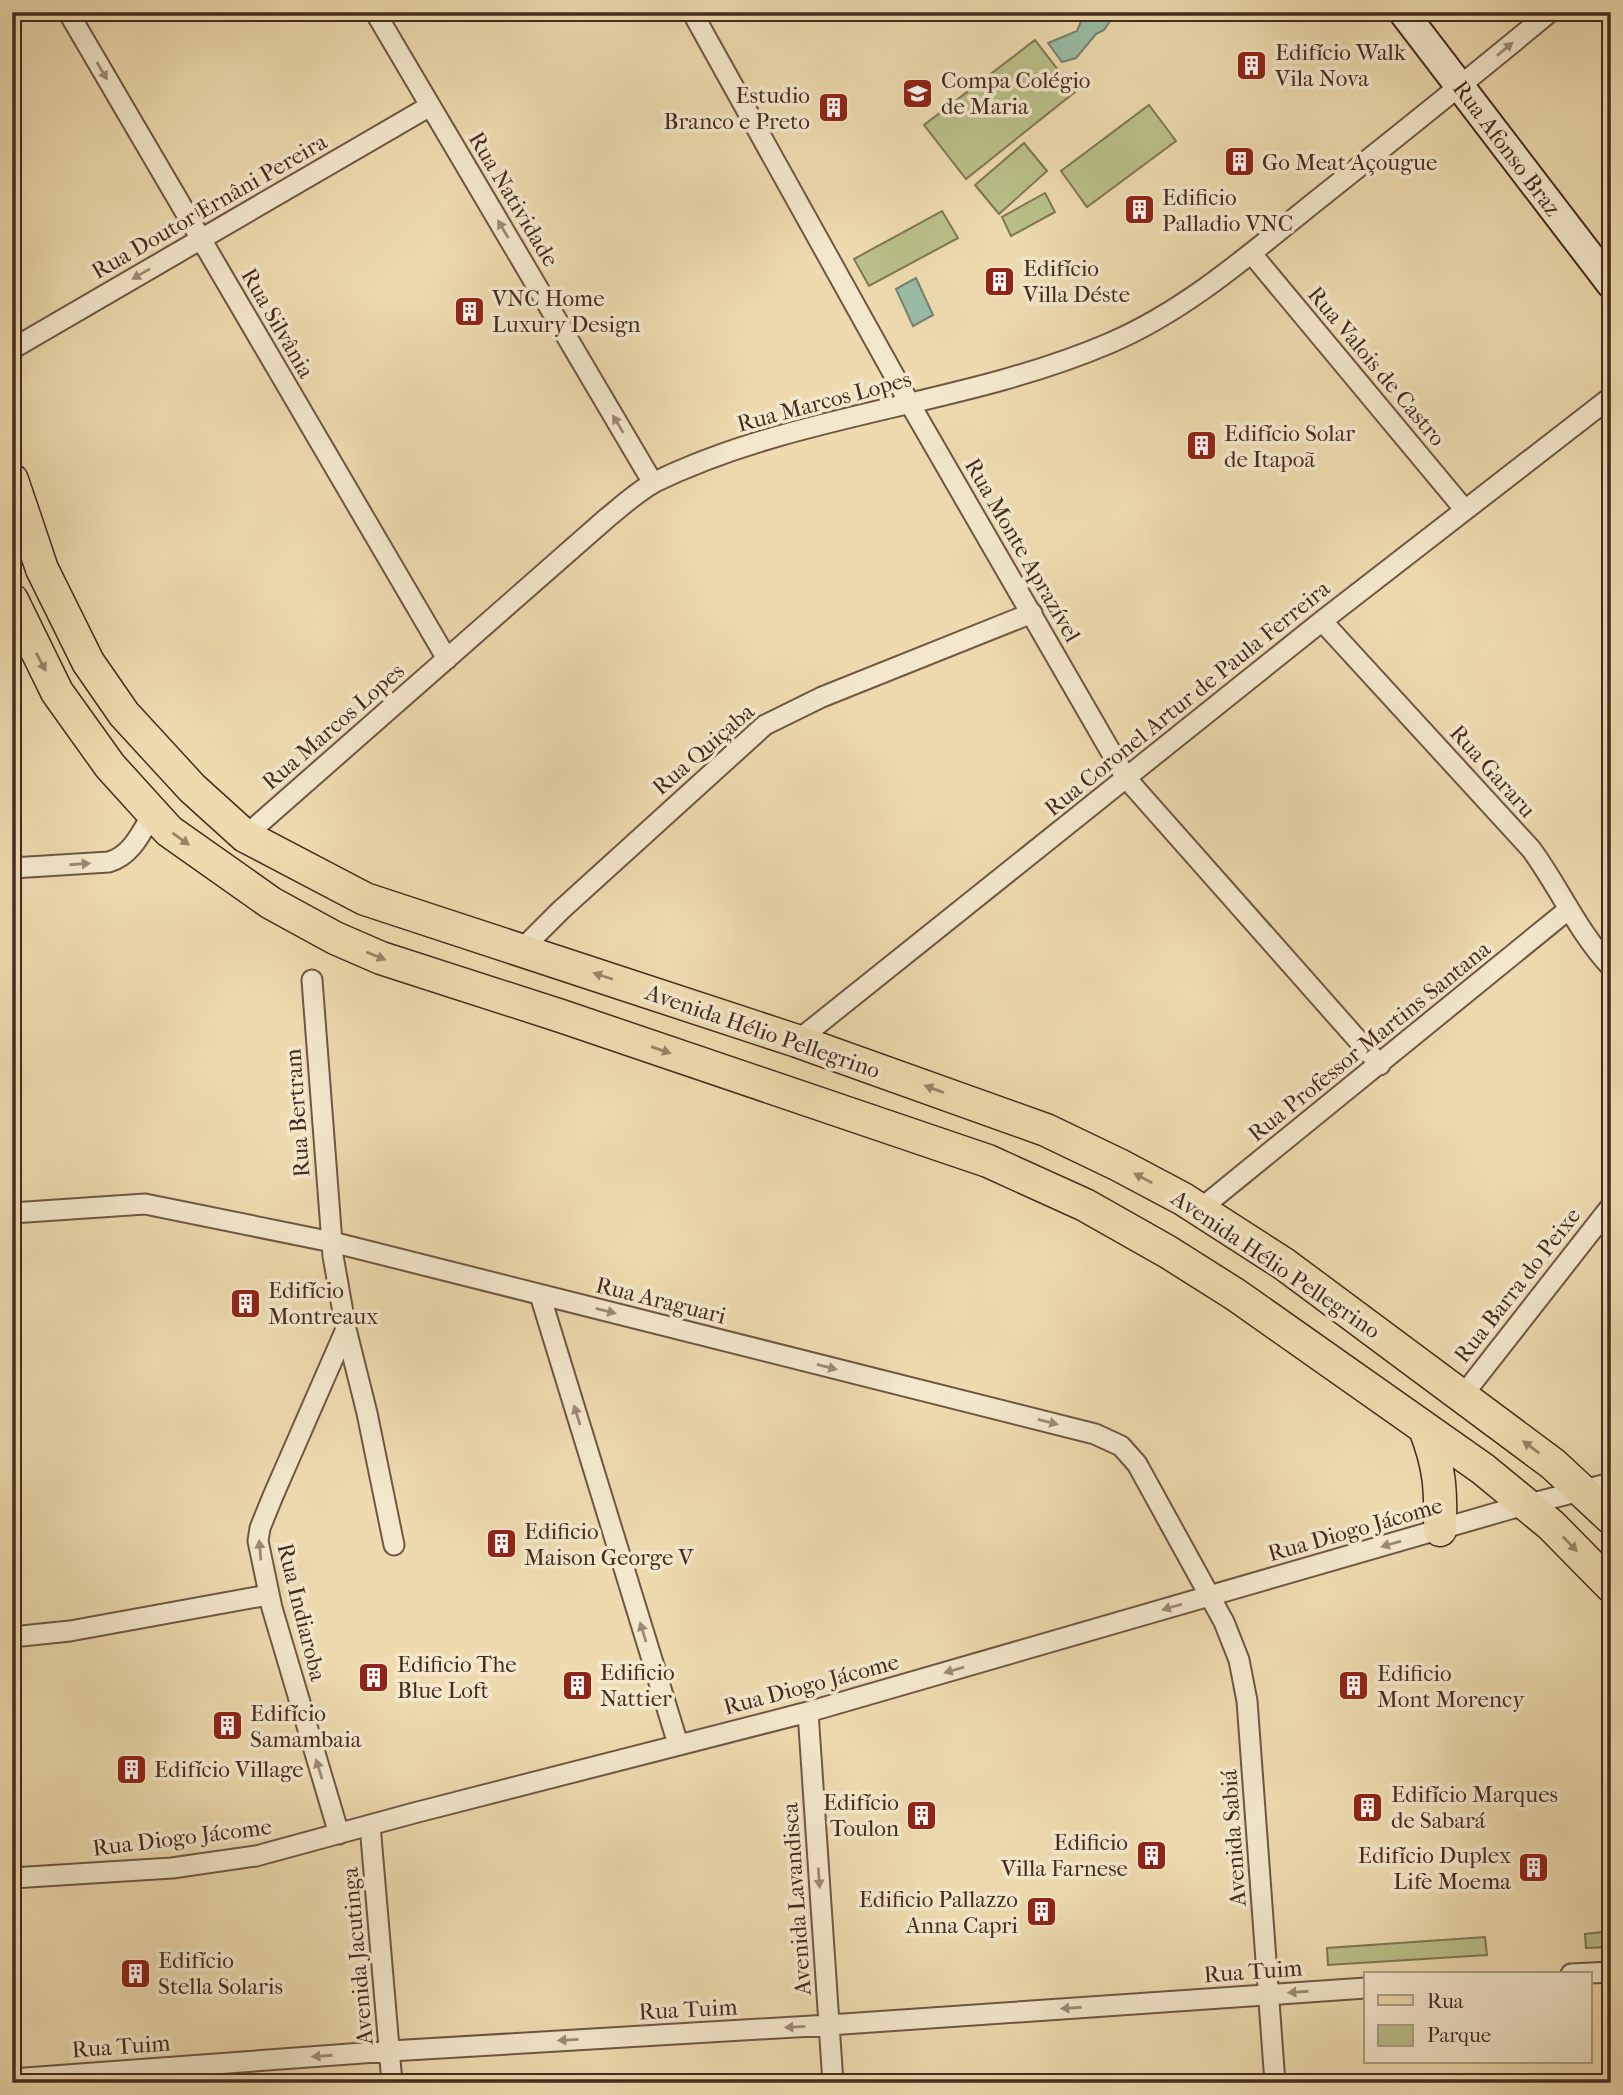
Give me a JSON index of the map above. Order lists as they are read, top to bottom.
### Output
{
  "streets": {
    "main road": ["Avenida Hélio Pellegrino"],
    "street": [
      "Rua Afonso Braz",
      "Rua Natividade",
      "Rua Doutor Ernâni Pereira",
      "Rua Silvânia",
      "Rua Valois de Castro",
      "Rua Marcos Lopes",
      "Rua Monte Aprazível",
      "Rua Coronel Artur de Paula Ferreira",
      "Rua Quiçaba",
      "Rua Gararu",
      "Rua Professor Martins Santana",
      "Rua Bertram",
      "Rua Barra do Peixe",
      "Rua Araguari",
      "Rua Diogo Jácome",
      "Rua Indiaroba",
      "Avenida Sabiá",
      "Avenida Lavandisca",
      "Avenida Jacutinga",
      "Rua Tuim"
    ]
  },
  "crossings": [
    ["Rua Afonso Braz", "Rua Marcos Lopes"],
    ["Rua Natividade", "Rua Doutor Ernâni Pereira"],
    ["Rua Natividade", "Rua Marcos Lopes"],
    ["Rua Doutor Ernâni Pereira", "Rua Silvânia"],
    ["Rua Silvânia", "Rua Marcos Lopes"],
    ["Rua Valois de Castro", "Rua Marcos Lopes"],
    ["Rua Valois de Castro", "Rua Coronel Artur de Paula Ferreira"],
    ["Rua Marcos Lopes", "Rua Monte Aprazível"],
    ["Rua Marcos Lopes", "Avenida Hélio Pellegrino"],
    ["Rua Monte Aprazível", "Rua Coronel Artur de Paula Ferreira"],
    ["Rua Monte Aprazível", "Rua Quiçaba"],
    ["Rua Monte Aprazível", "Rua Professor Martins Santana"],
    ["Rua Coronel Artur de Paula Ferreira", "Rua Gararu"],
    ["Rua Coronel Artur de Paula Ferreira", "Avenida Hélio Pellegrino"],
    ["Rua Quiçaba", "Avenida Hélio Pellegrino"],
    ["Rua Gararu", "Rua Professor Martins Santana"],
    ["Avenida Hélio Pellegrino", "Rua Professor Martins Santana"],
    ["Avenida Hélio Pellegrino", "Rua Barra do Peixe"],
    ["Avenida Hélio Pellegrino", "Rua Diogo Jácome"],
    ["Rua Bertram", "Rua Araguari"],
    ["Rua Bertram", "Rua Indiaroba"],
    ["Rua Araguari", "Rua Diogo Jácome"],
    ["Rua Araguari", "Avenida Sabiá"],
    ["Rua Diogo Jácome", "Rua Indiaroba"],
    ["Rua Diogo Jácome", "Avenida Sabiá"],
    ["Rua Diogo Jácome", "Avenida Lavandisca"],
    ["Rua Diogo Jácome", "Avenida Jacutinga"],
    ["Avenida Sabiá", "Rua Tuim"],
    ["Avenida Lavandisca", "Rua Tuim"],
    ["Avenida Jacutinga", "Rua Tuim"]
  ],
  "one_way": [
    "Rua Natividade",
    "Rua Doutor Ernâni Pereira",
    "Rua Silvânia",
    "Rua Araguari",
    "Rua Diogo Jácome",
    "Rua Indiaroba",
    "Avenida Lavandisca",
    "Rua Tuim"
  ],
  "places": {
    "building": [
      "Edifício Walk Vila Nova",
      "Estudio Branco e Preto",
      "Go Meat Açougue",
      "Edificio Palladio VNC",
      "Edifício Villa Déste",
      "VNC Home Luxury Design",
      "Edifício Solar de Itapoã",
      "Edifício Montreaux",
      "Edificio Maison George V",
      "Edificio The Blue Loft",
      "Edificio Nattier",
      "Edificio Mont Morency",
      "Edifício Samambaia",
      "Edifício Village",
      "Edifício Marques de Sabará",
      "Edifício Toulon",
      "Edificio Villa Farnese",
      "Edifício Duplex Life Moema",
      "Edificio Pallazzo Anna Capri",
      "Edifício Stella Solaris"
    ],
    "school or university": ["Compa Colégio de Maria"]
  },
  "legend": ["Rua", "Parque"]
}
